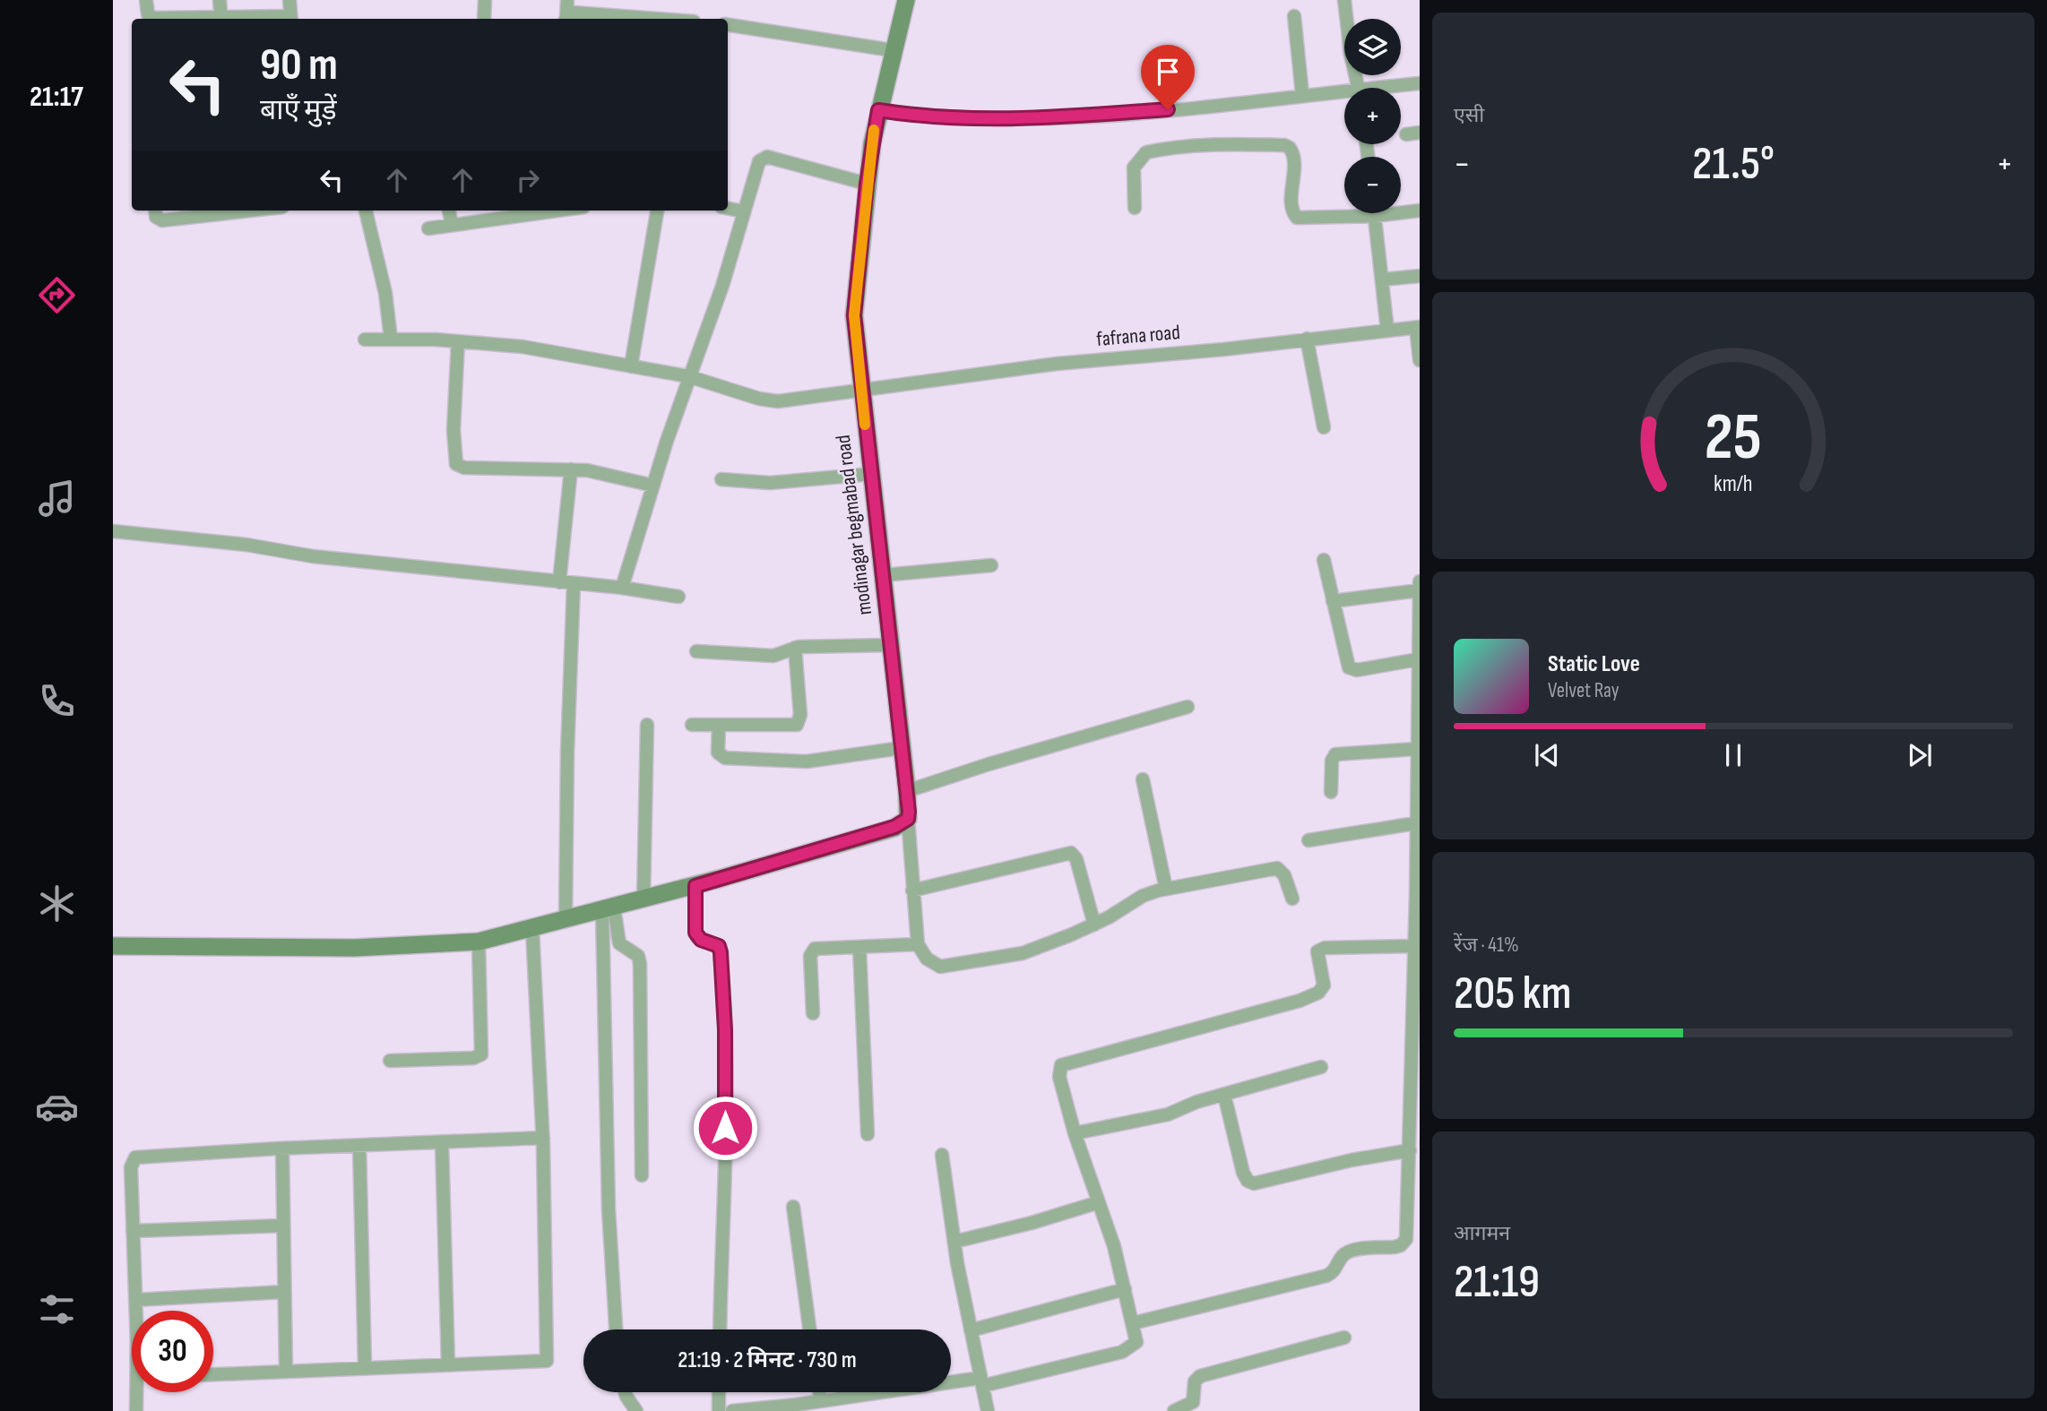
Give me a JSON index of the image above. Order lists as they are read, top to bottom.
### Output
{
  "streets": {
    "street": ["fafrana road", "modinagar begmabad road"]
  },
  "crossings": [
    ["fafrana road", "modinagar begmabad road"]
  ],
  "page": {
    "tabs": "21:17",
    "tile": [
      "एसी",
      ["रेंज · 41%", "205 km"],
      ["आगमन", "21:19"]
    ],
    "map_buttons": ["+", "−"],
    "turn": ["90 m", "बाएँ मुड़ें"],
    "heat": ["−", "21.5°", "+"],
    "song": ["Static Love", "Velvet Ray"],
    "limit": "30",
    "trip": "21:19 · 2 मिनट · 730 m",
    "gauge": ["25", "km/h"]
  }
}
